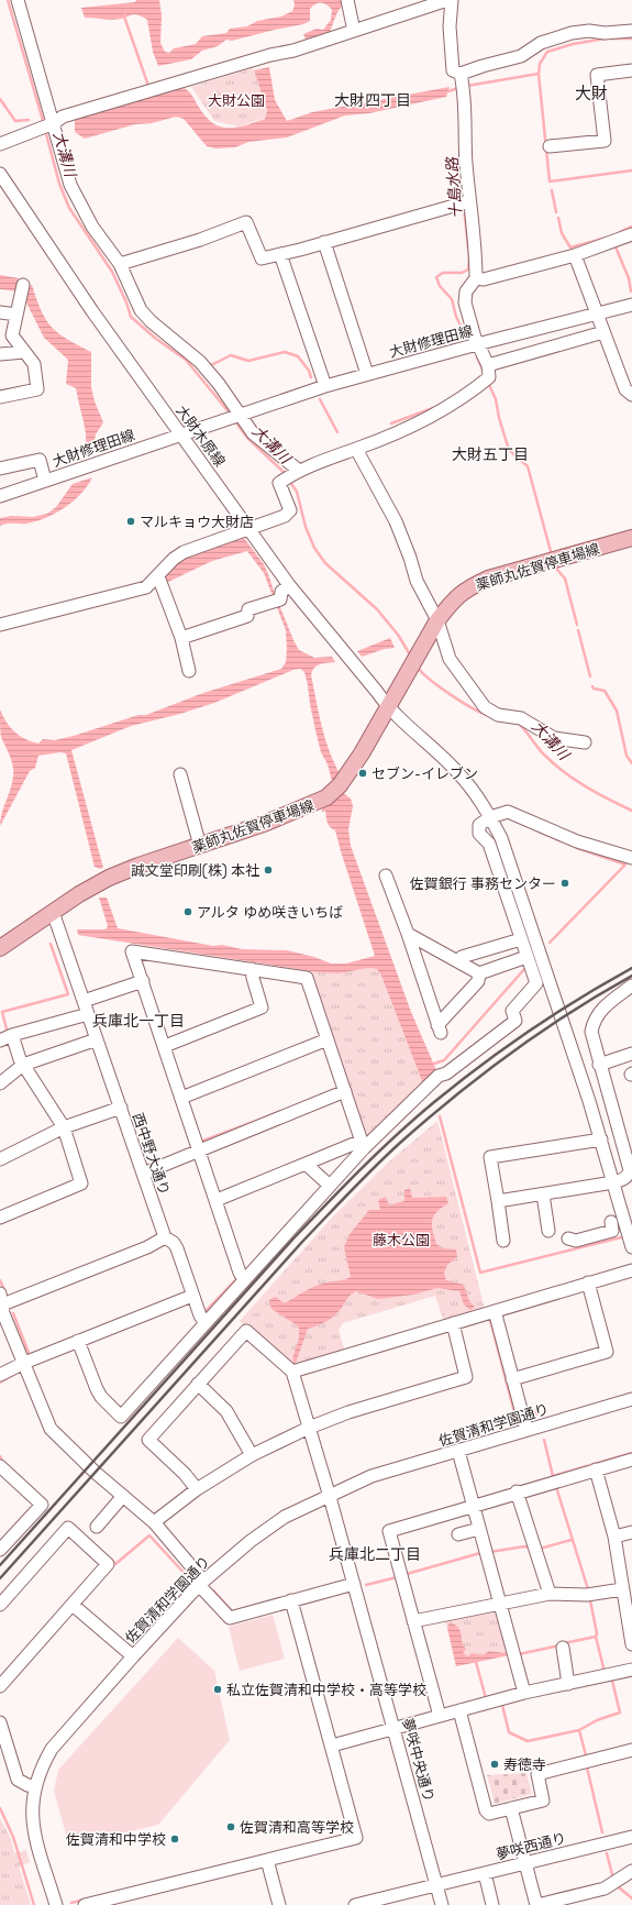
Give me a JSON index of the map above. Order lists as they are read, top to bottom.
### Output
{
  "streets": {
    "main road": ["薬師丸佐賀停車場線"],
    "street": [
      "大財修理田線",
      "大財木原線",
      "西中野大通り",
      "佐賀清和学園通り",
      "夢咲中央通り",
      "夢咲西通り"
    ]
  },
  "crossings": [
    ["大財修理田線", "大財木原線"],
    ["大財木原線", "薬師丸佐賀停車場線"],
    ["薬師丸佐賀停車場線", "西中野大通り"],
    ["佐賀清和学園通り", "夢咲中央通り"],
    ["夢咲中央通り", "夢咲西通り"]
  ],
  "districts": [
    "大財",
    "大財四丁目",
    "大財五丁目",
    "兵庫北一丁目",
    "兵庫北二丁目"
  ],
  "water": ["大溝川", "十島水路"],
  "parks": ["大財公園", "藤木公園"],
  "places": [
    "マルキョウ大財店",
    "セブン-イレブン",
    "誠文堂印刷(株) 本社",
    "佐賀銀行 事務センター",
    "アルタ ゆめ咲きいちば",
    "私立佐賀清和中学校・高等学校",
    "寿徳寺",
    "佐賀清和高等学校",
    "佐賀清和中学校"
  ]
}
